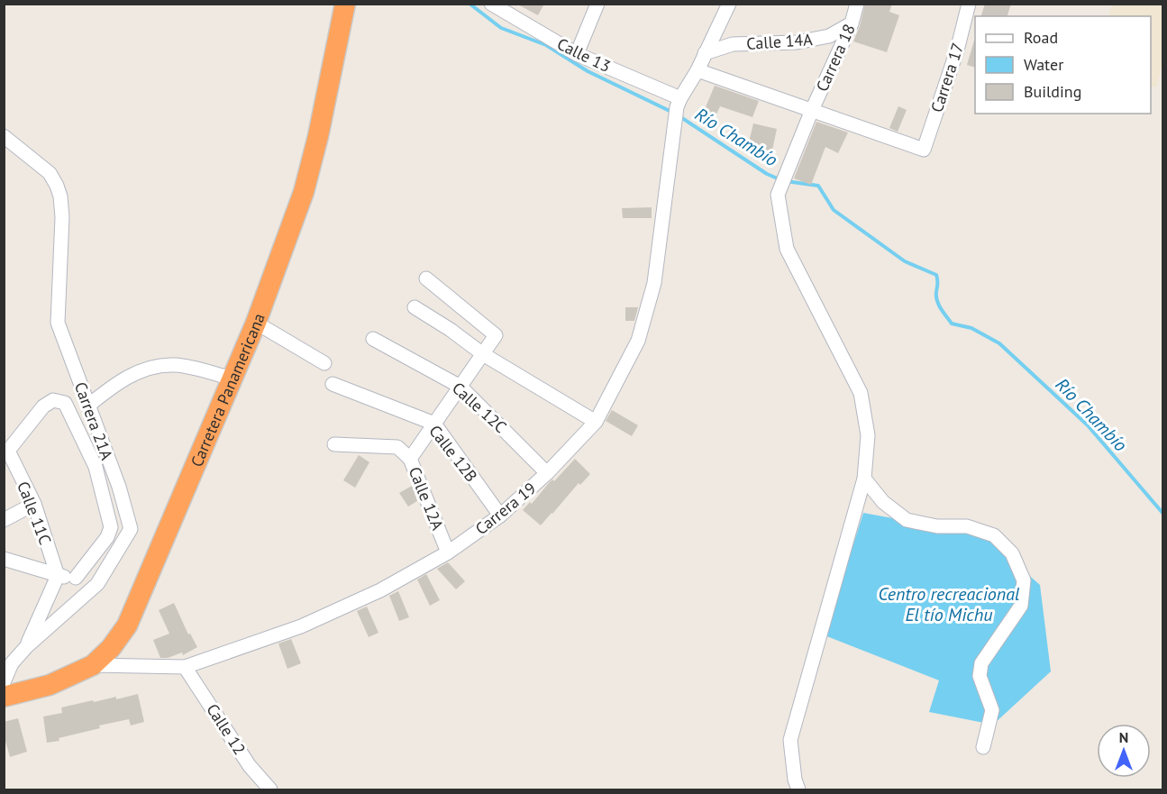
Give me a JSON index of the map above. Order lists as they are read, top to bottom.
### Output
{
  "streets": {
    "highway": ["Carretera Panamericana"],
    "street": [
      "Calle 14A",
      "Calle 13",
      "Carrera 18",
      "Carrera 17",
      "Calle 12C",
      "Carrera 21A",
      "Calle 12B",
      "Calle 12A",
      "Carrera 19",
      "Calle 11C",
      "Calle 12"
    ]
  },
  "crossings": [
    ["Calle 14A", "Carrera 18"],
    ["Calle 13", "Carrera 19"],
    ["Carrera 18", "Carrera 17"],
    ["Carretera Panamericana", "Carrera 19"],
    ["Calle 12C", "Carrera 19"],
    ["Calle 12B", "Carrera 19"],
    ["Calle 12A", "Carrera 19"],
    ["Carrera 19", "Calle 12"]
  ],
  "water": ["Río Chambío", "Centro recreacional El tío Michu"],
  "legend": ["Road", "Water", "Building"],
  "north": "top"
}
